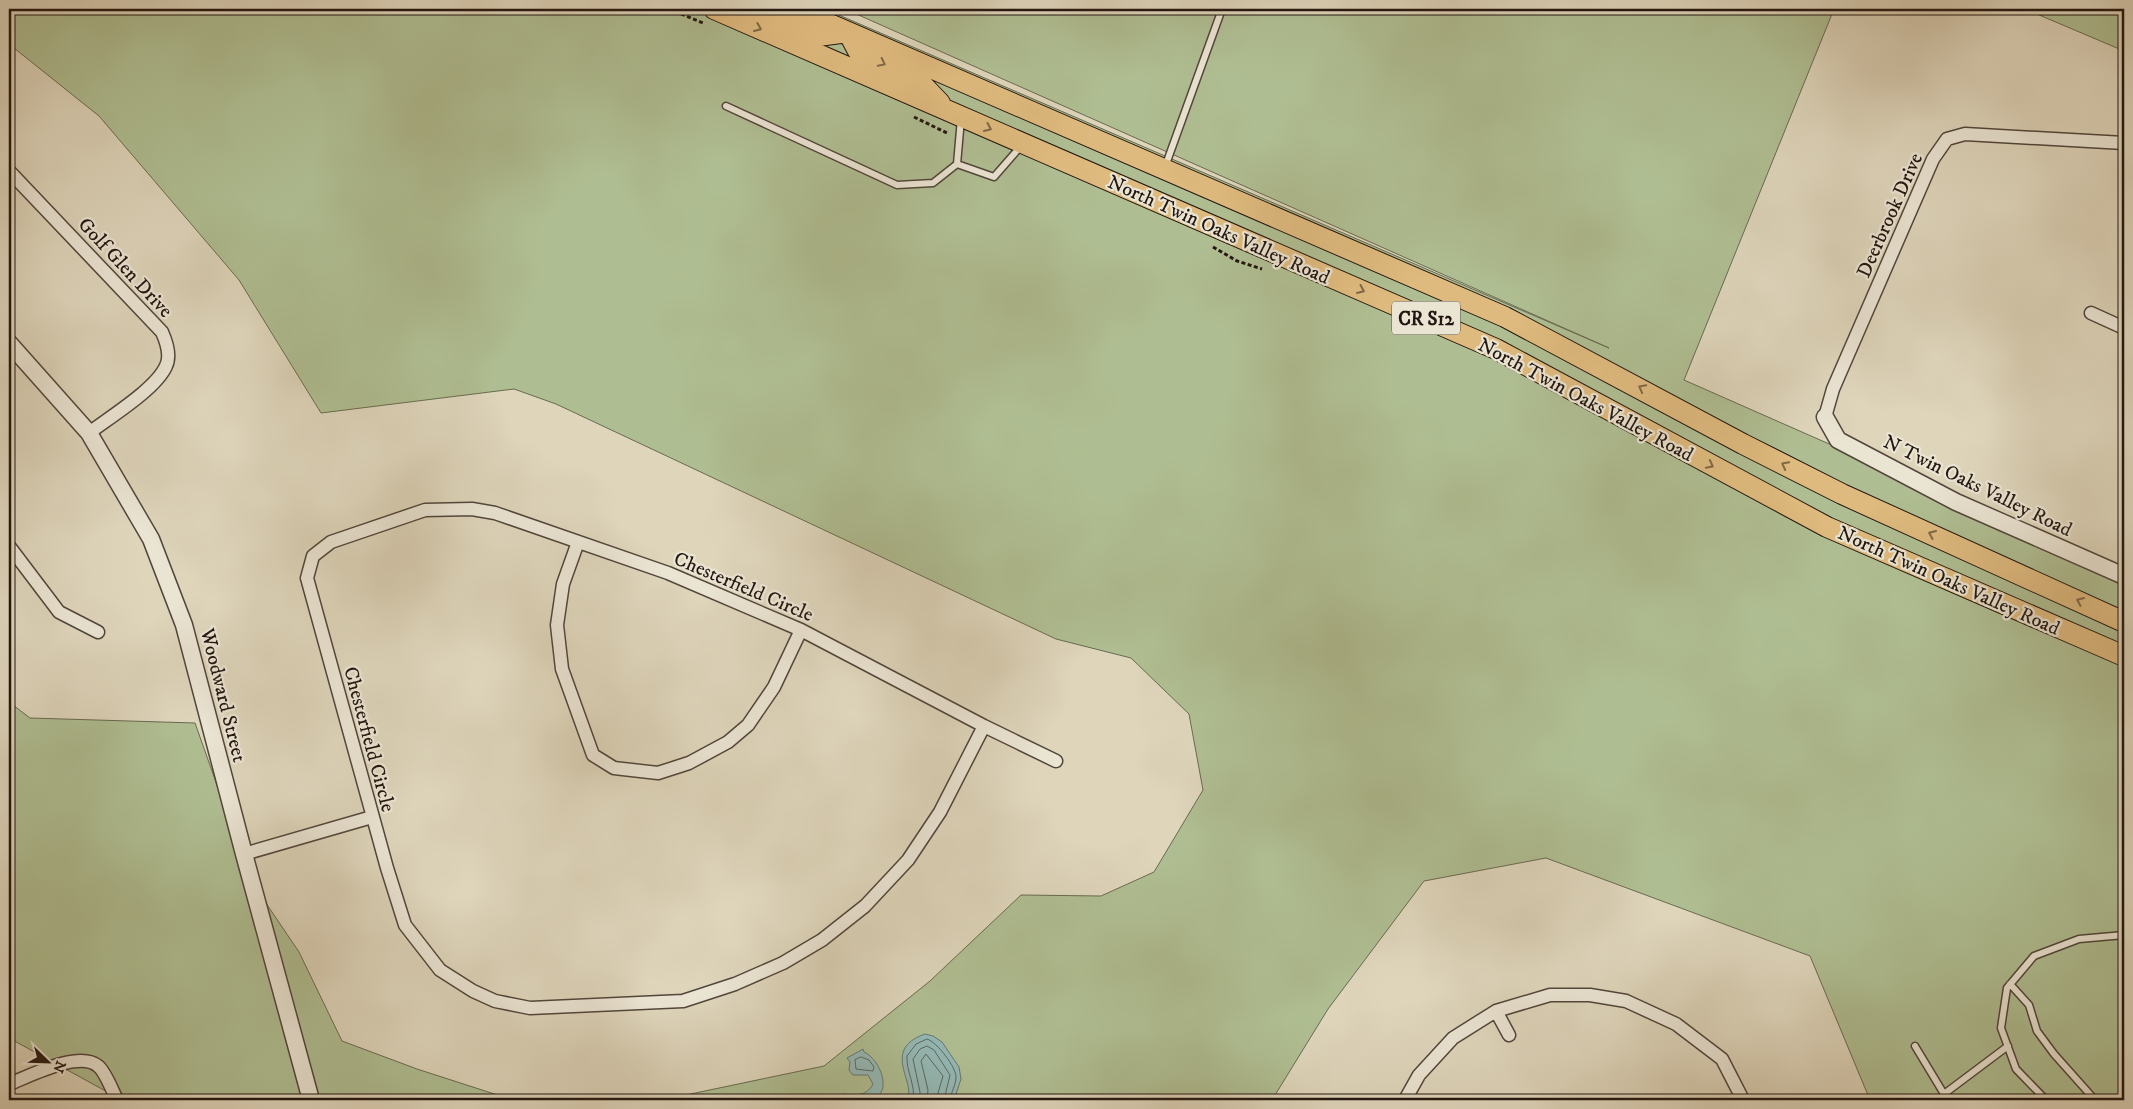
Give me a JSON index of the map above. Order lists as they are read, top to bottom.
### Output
{
  "streets": {
    "main road": ["North Twin Oaks Valley Road", "CR S12"],
    "street": [
      "Deerbrook Drive",
      "Golf Glen Drive",
      "N Twin Oaks Valley Road",
      "Chesterfield Circle",
      "Woodward Street"
    ]
  },
  "crossings": [
    ["Deerbrook Drive", "N Twin Oaks Valley Road"],
    ["Golf Glen Drive", "Woodward Street"]
  ],
  "north": "bottom right"
}
